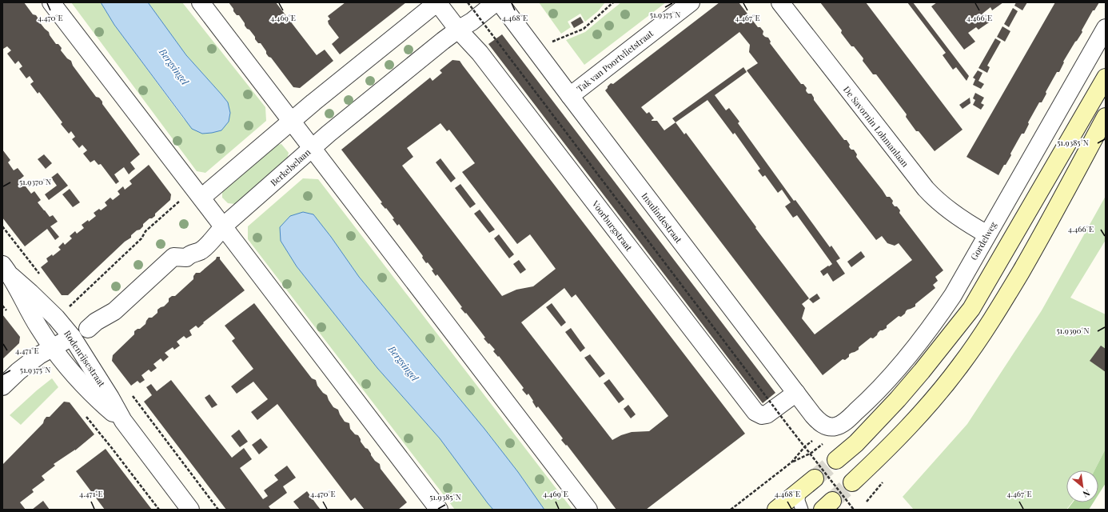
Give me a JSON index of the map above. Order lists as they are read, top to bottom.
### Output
{
  "streets": {
    "street": [
      "Tak van Poortvlietstraat",
      "De Savornin Lohmanlaan",
      "Berkelselaan",
      "Insulindestraat",
      "Voorburgstraat",
      "Gordelweg",
      "Rodenrijsestraat"
    ]
  },
  "crossings": [
    ["Tak van Poortvlietstraat", "Insulindestraat"],
    ["De Savornin Lohmanlaan", "Gordelweg"],
    ["Berkelselaan", "Voorburgstraat"],
    ["Insulindestraat", "Voorburgstraat"],
    ["Insulindestraat", "Gordelweg"]
  ],
  "water": ["Bergsingel"],
  "north": "bottom right",
  "coordinates": [
    "51.9375°N",
    "4.470°E",
    "4.469°E",
    "4.468°E",
    "4.467°E",
    "4.466°E",
    "51.9385°N",
    "51.9370°N",
    "51.9390°N",
    "4.471°E"
  ]
}
